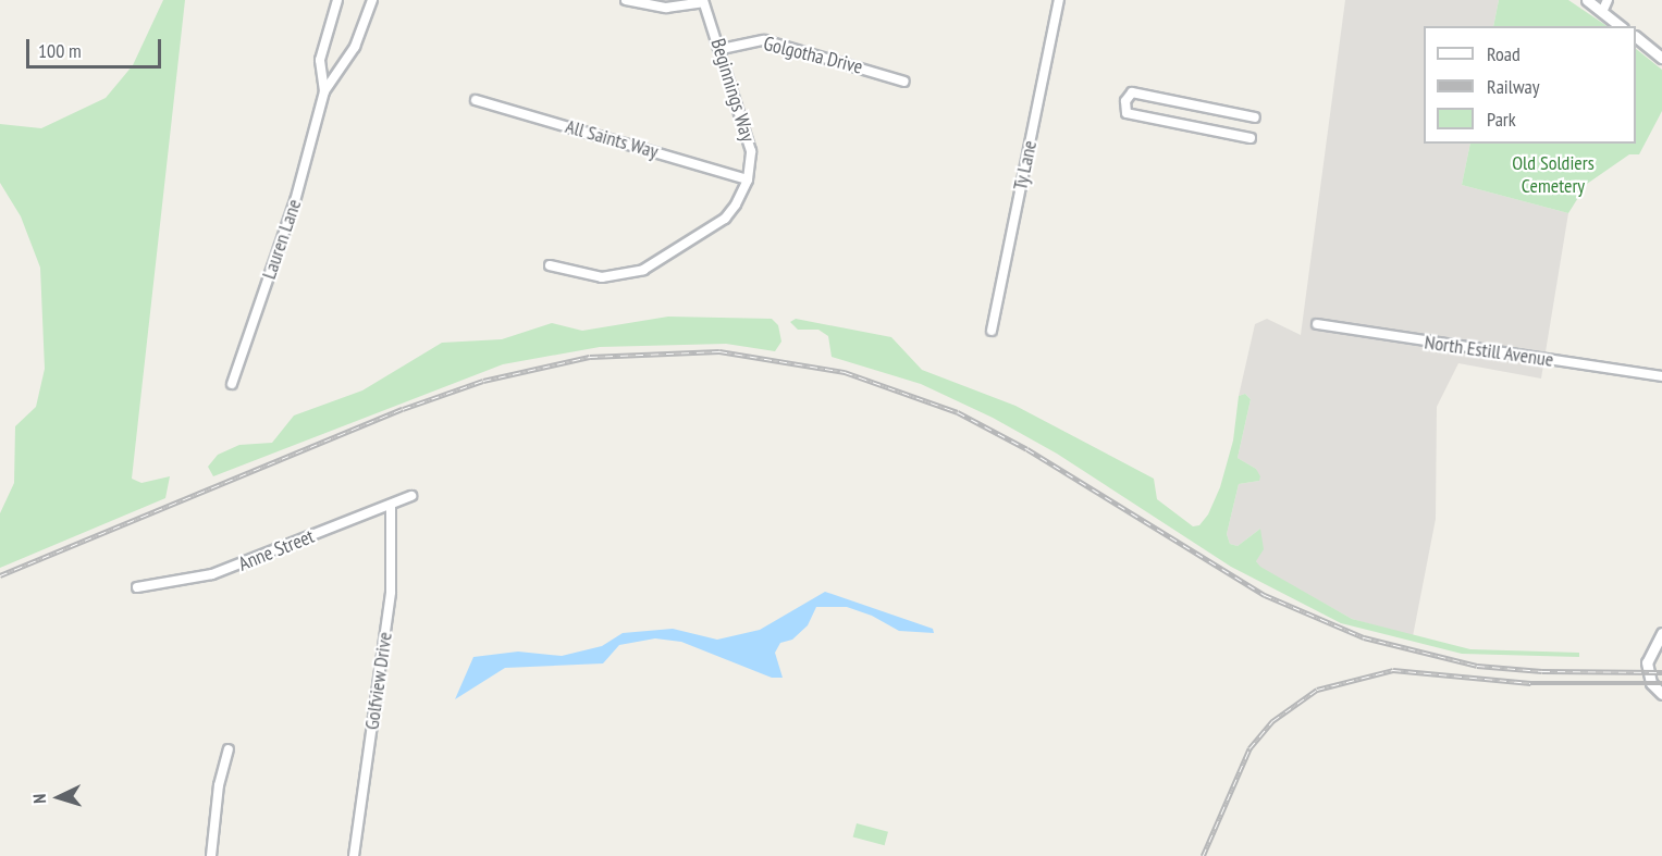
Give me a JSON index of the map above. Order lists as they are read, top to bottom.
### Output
{
  "streets": {
    "street": [
      "Golgotha Drive",
      "Beginnings Way",
      "All Saints Way",
      "Ty Lane",
      "Lauren Lane",
      "North Estill Avenue",
      "Anne Street",
      "Golfview Drive"
    ]
  },
  "crossings": [
    ["Golgotha Drive", "Beginnings Way"],
    ["Beginnings Way", "All Saints Way"],
    ["Anne Street", "Golfview Drive"]
  ],
  "parks": ["Old Soldiers Cemetery"],
  "legend": ["Road", "Railway", "Park"],
  "scale_bar": "100 m",
  "north": "left"
}
